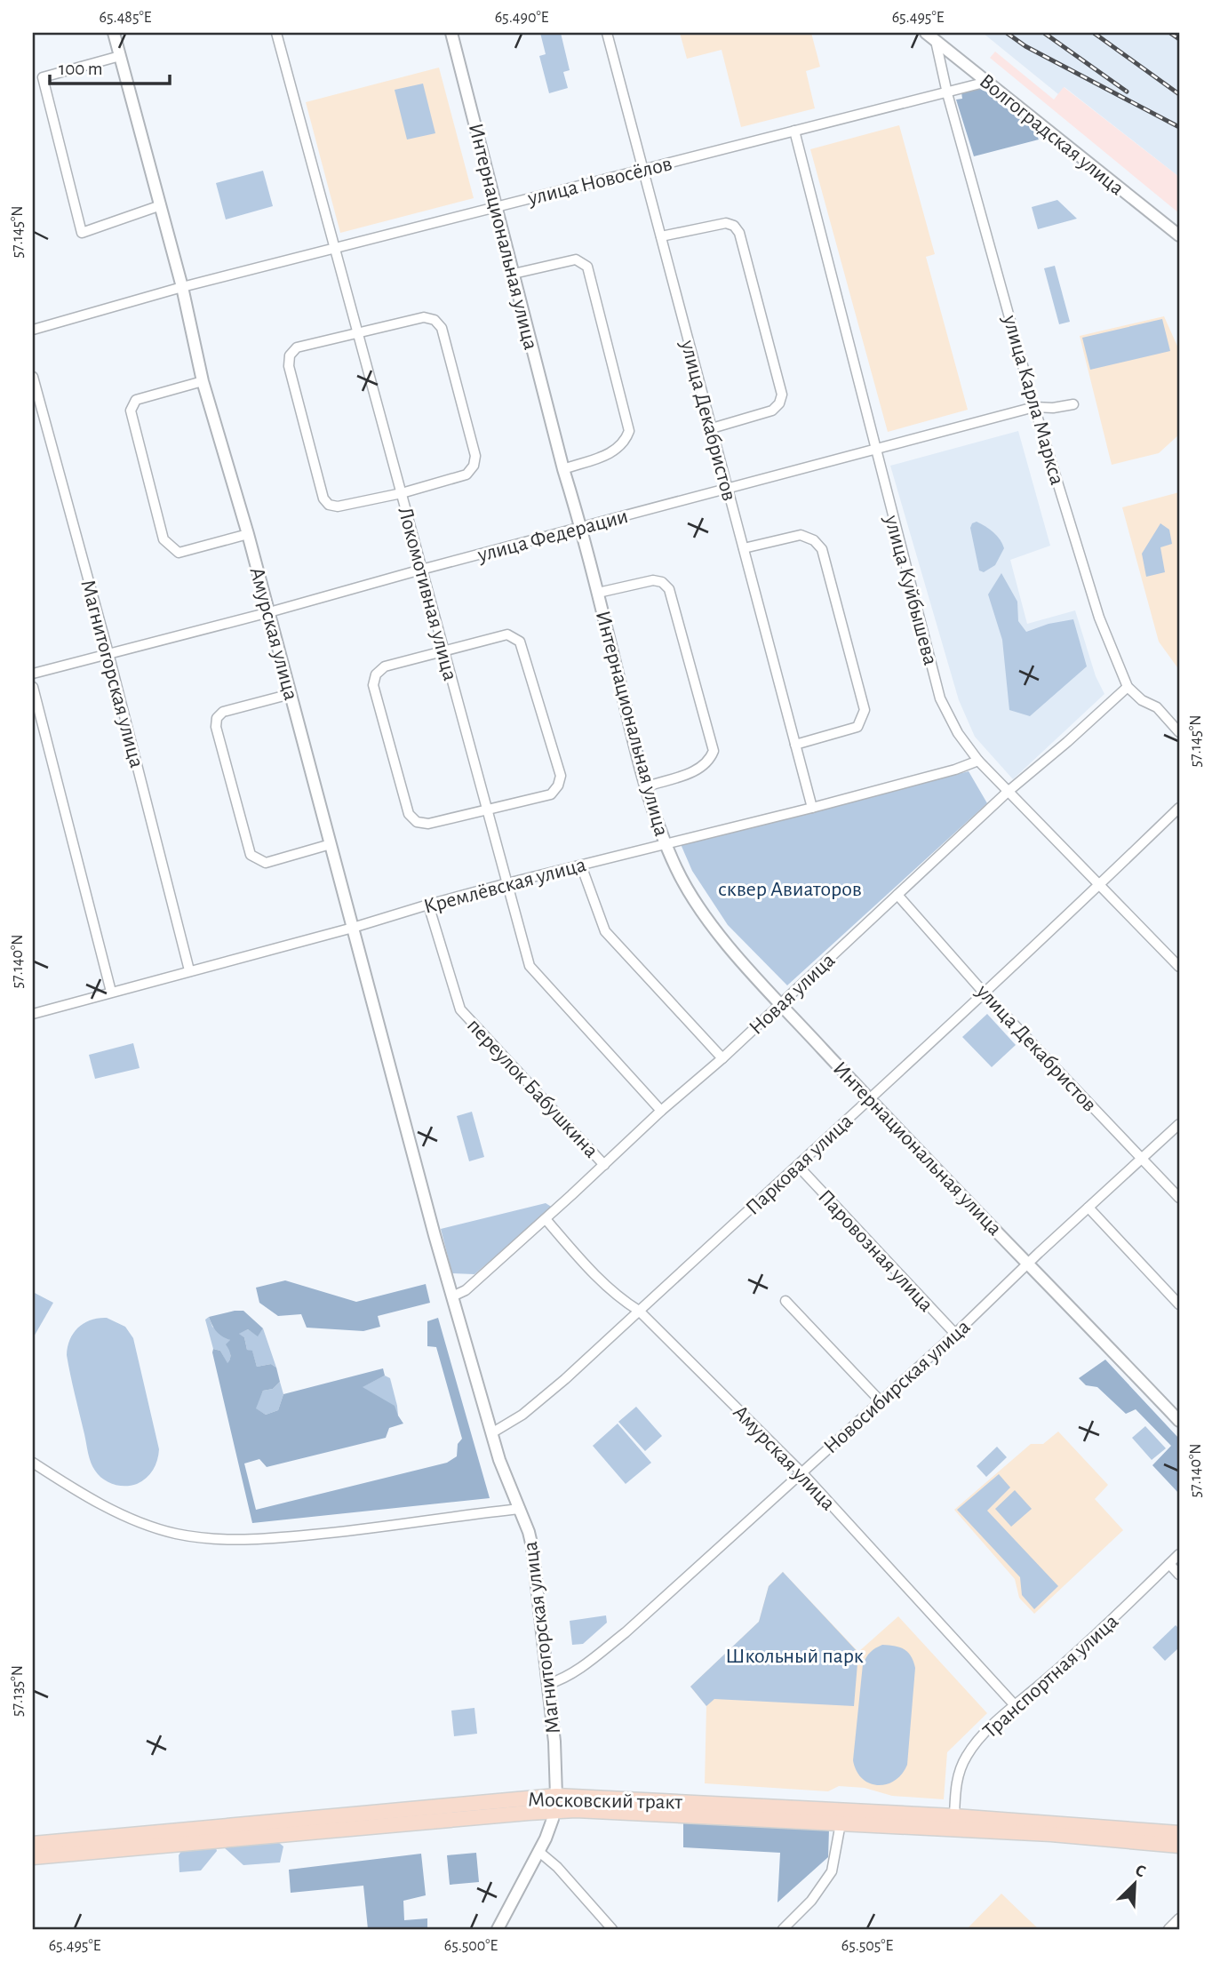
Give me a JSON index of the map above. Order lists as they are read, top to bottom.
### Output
{
  "streets": {
    "main road": ["Московский тракт"],
    "street": [
      "Волгоградская улица",
      "улица Новосёлов",
      "Интернациональная улица",
      "улица Карла Маркса",
      "улица Декабристов",
      "улица Федерации",
      "улица Куйбышева",
      "Локомотивная улица",
      "Амурская улица",
      "Магнитогорская улица",
      "Кремлёвская улица",
      "Новая улица",
      "переулок Бабушкина",
      "Парковая улица",
      "Паровозная улица",
      "Новосибирская улица",
      "Транспортная улица"
    ]
  },
  "crossings": [
    ["Волгоградская улица", "улица Новосёлов"],
    ["Волгоградская улица", "улица Карла Маркса"],
    ["улица Новосёлов", "Интернациональная улица"],
    ["улица Новосёлов", "улица Карла Маркса"],
    ["улица Новосёлов", "улица Декабристов"],
    ["улица Новосёлов", "улица Куйбышева"],
    ["улица Новосёлов", "Локомотивная улица"],
    ["улица Новосёлов", "Амурская улица"],
    ["Интернациональная улица", "улица Федерации"],
    ["Интернациональная улица", "Кремлёвская улица"],
    ["Интернациональная улица", "Новая улица"],
    ["Интернациональная улица", "Парковая улица"],
    ["Интернациональная улица", "Новосибирская улица"],
    ["улица Карла Маркса", "улица Федерации"],
    ["улица Карла Маркса", "Новая улица"],
    ["улица Декабристов", "улица Федерации"],
    ["улица Декабристов", "Кремлёвская улица"],
    ["улица Декабристов", "Новая улица"],
    ["улица Декабристов", "Парковая улица"],
    ["улица Декабристов", "Новосибирская улица"],
    ["улица Федерации", "улица Куйбышева"],
    ["улица Федерации", "Локомотивная улица"],
    ["улица Федерации", "Амурская улица"],
    ["улица Федерации", "Магнитогорская улица"],
    ["улица Куйбышева", "Кремлёвская улица"],
    ["улица Куйбышева", "Новая улица"],
    ["улица Куйбышева", "Парковая улица"],
    ["Локомотивная улица", "Кремлёвская улица"],
    ["Локомотивная улица", "Новая улица"],
    ["Амурская улица", "Магнитогорская улица"],
    ["Амурская улица", "Кремлёвская улица"],
    ["Амурская улица", "Новая улица"],
    ["Амурская улица", "Парковая улица"],
    ["Амурская улица", "Новосибирская улица"],
    ["Амурская улица", "Транспортная улица"],
    ["Магнитогорская улица", "Кремлёвская улица"],
    ["Магнитогорская улица", "Новая улица"],
    ["Магнитогорская улица", "Парковая улица"],
    ["Магнитогорская улица", "Новосибирская улица"],
    ["Магнитогорская улица", "Московский тракт"],
    ["Кремлёвская улица", "переулок Бабушкина"],
    ["Новая улица", "переулок Бабушкина"],
    ["Парковая улица", "Паровозная улица"],
    ["Паровозная улица", "Новосибирская улица"],
    ["Транспортная улица", "Московский тракт"]
  ],
  "parks": ["сквер Авиаторов", "Школьный парк"],
  "scale_bar": "100 m",
  "north": "top right",
  "coordinates": [
    "65.485°E",
    "65.490°E",
    "65.495°E",
    "57.145°N",
    "57.140°N",
    "57.135°N",
    "65.500°E",
    "65.505°E"
  ]
}
